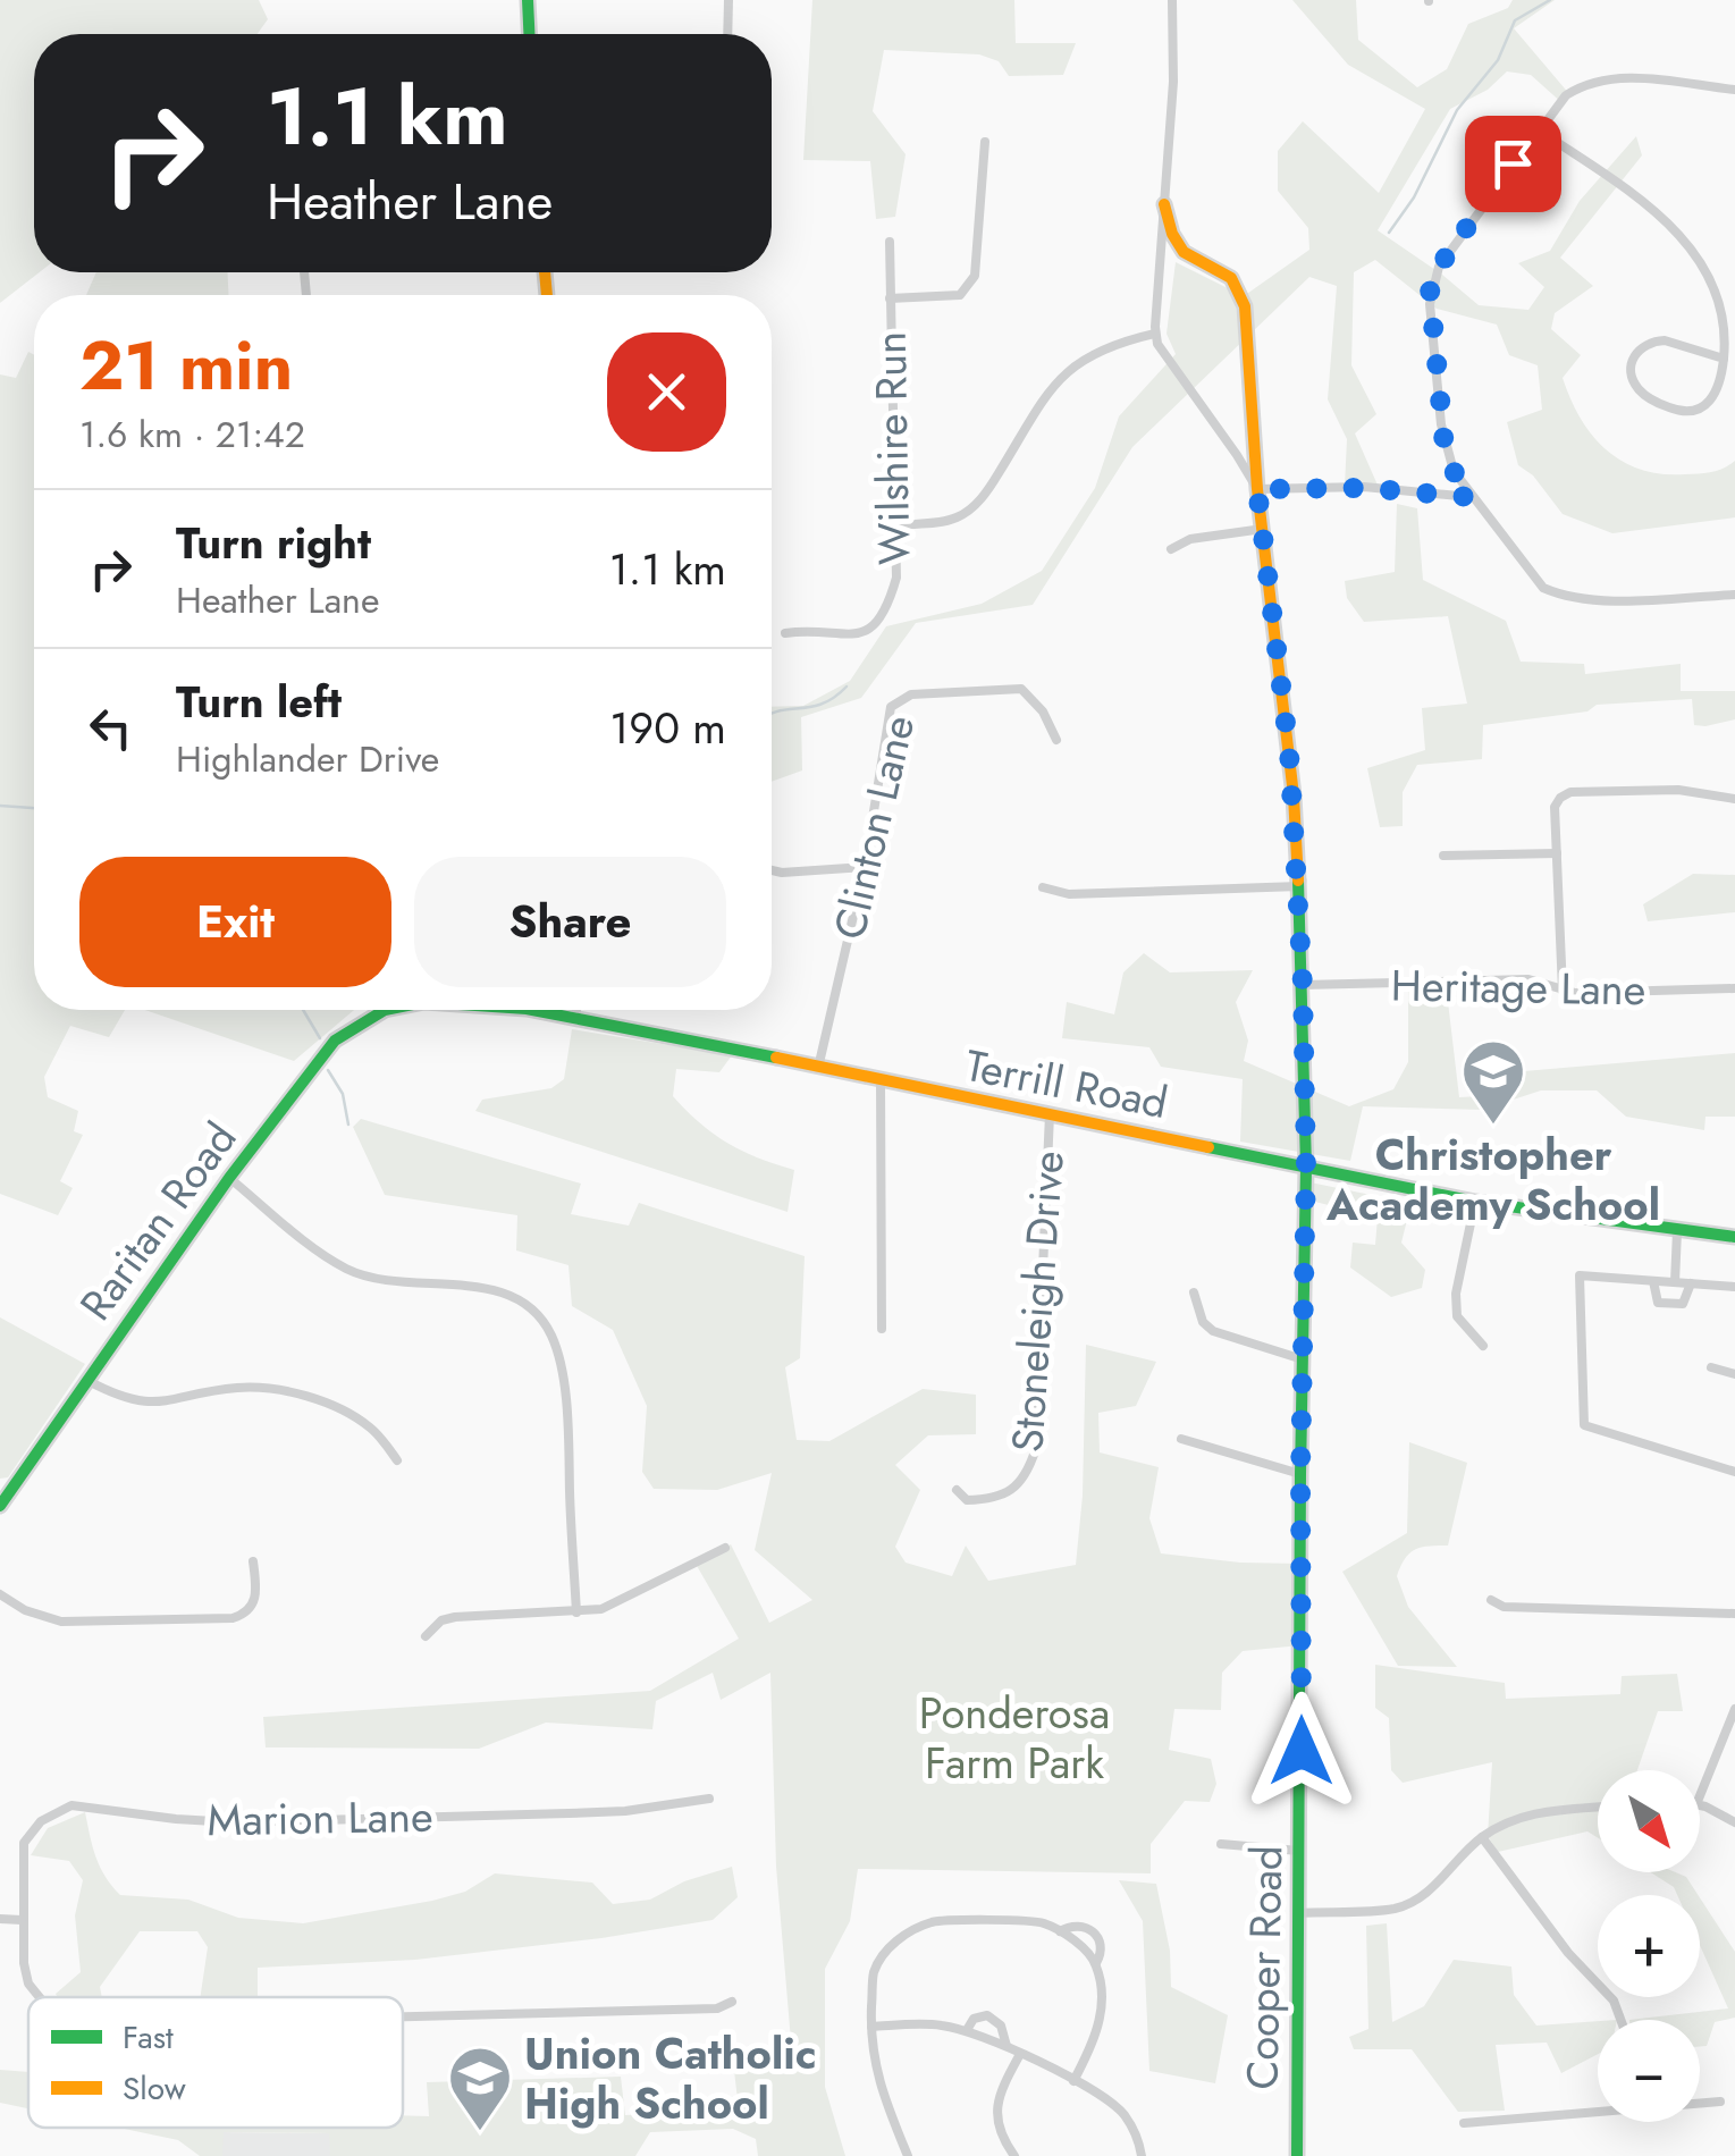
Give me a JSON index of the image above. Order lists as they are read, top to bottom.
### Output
{
  "streets": {
    "street": [
      "Wilshire Run",
      "Clinton Lane",
      "Heritage Lane",
      "Terrill Road",
      "Raritan Road",
      "Stoneleigh Drive",
      "Marion Lane",
      "Cooper Road"
    ]
  },
  "crossings": [
    ["Clinton Lane", "Terrill Road"],
    ["Heritage Lane", "Cooper Road"],
    ["Terrill Road", "Stoneleigh Drive"],
    ["Terrill Road", "Cooper Road"]
  ],
  "parks": ["Ponderosa Farm Park"],
  "places": {
    "school or university": ["Christopher Academy School", "Union Catholic High School"]
  },
  "legend": ["Fast", "Slow"],
  "north": "bottom right",
  "page": {
    "turn": ["1.1 km", "Heather Lane"],
    "heading": ["21 min", "1.6 km · 21:42"],
    "list": [
      {
        "name": "Turn right",
        "note": "Heather Lane",
        "value": "1.1 km"
      },
      {
        "name": "Turn left",
        "note": "Highlander Drive",
        "value": "190 m"
      }
    ],
    "buttons": ["Exit", "Share"],
    "map_buttons": ["+", "−"]
  }
}
